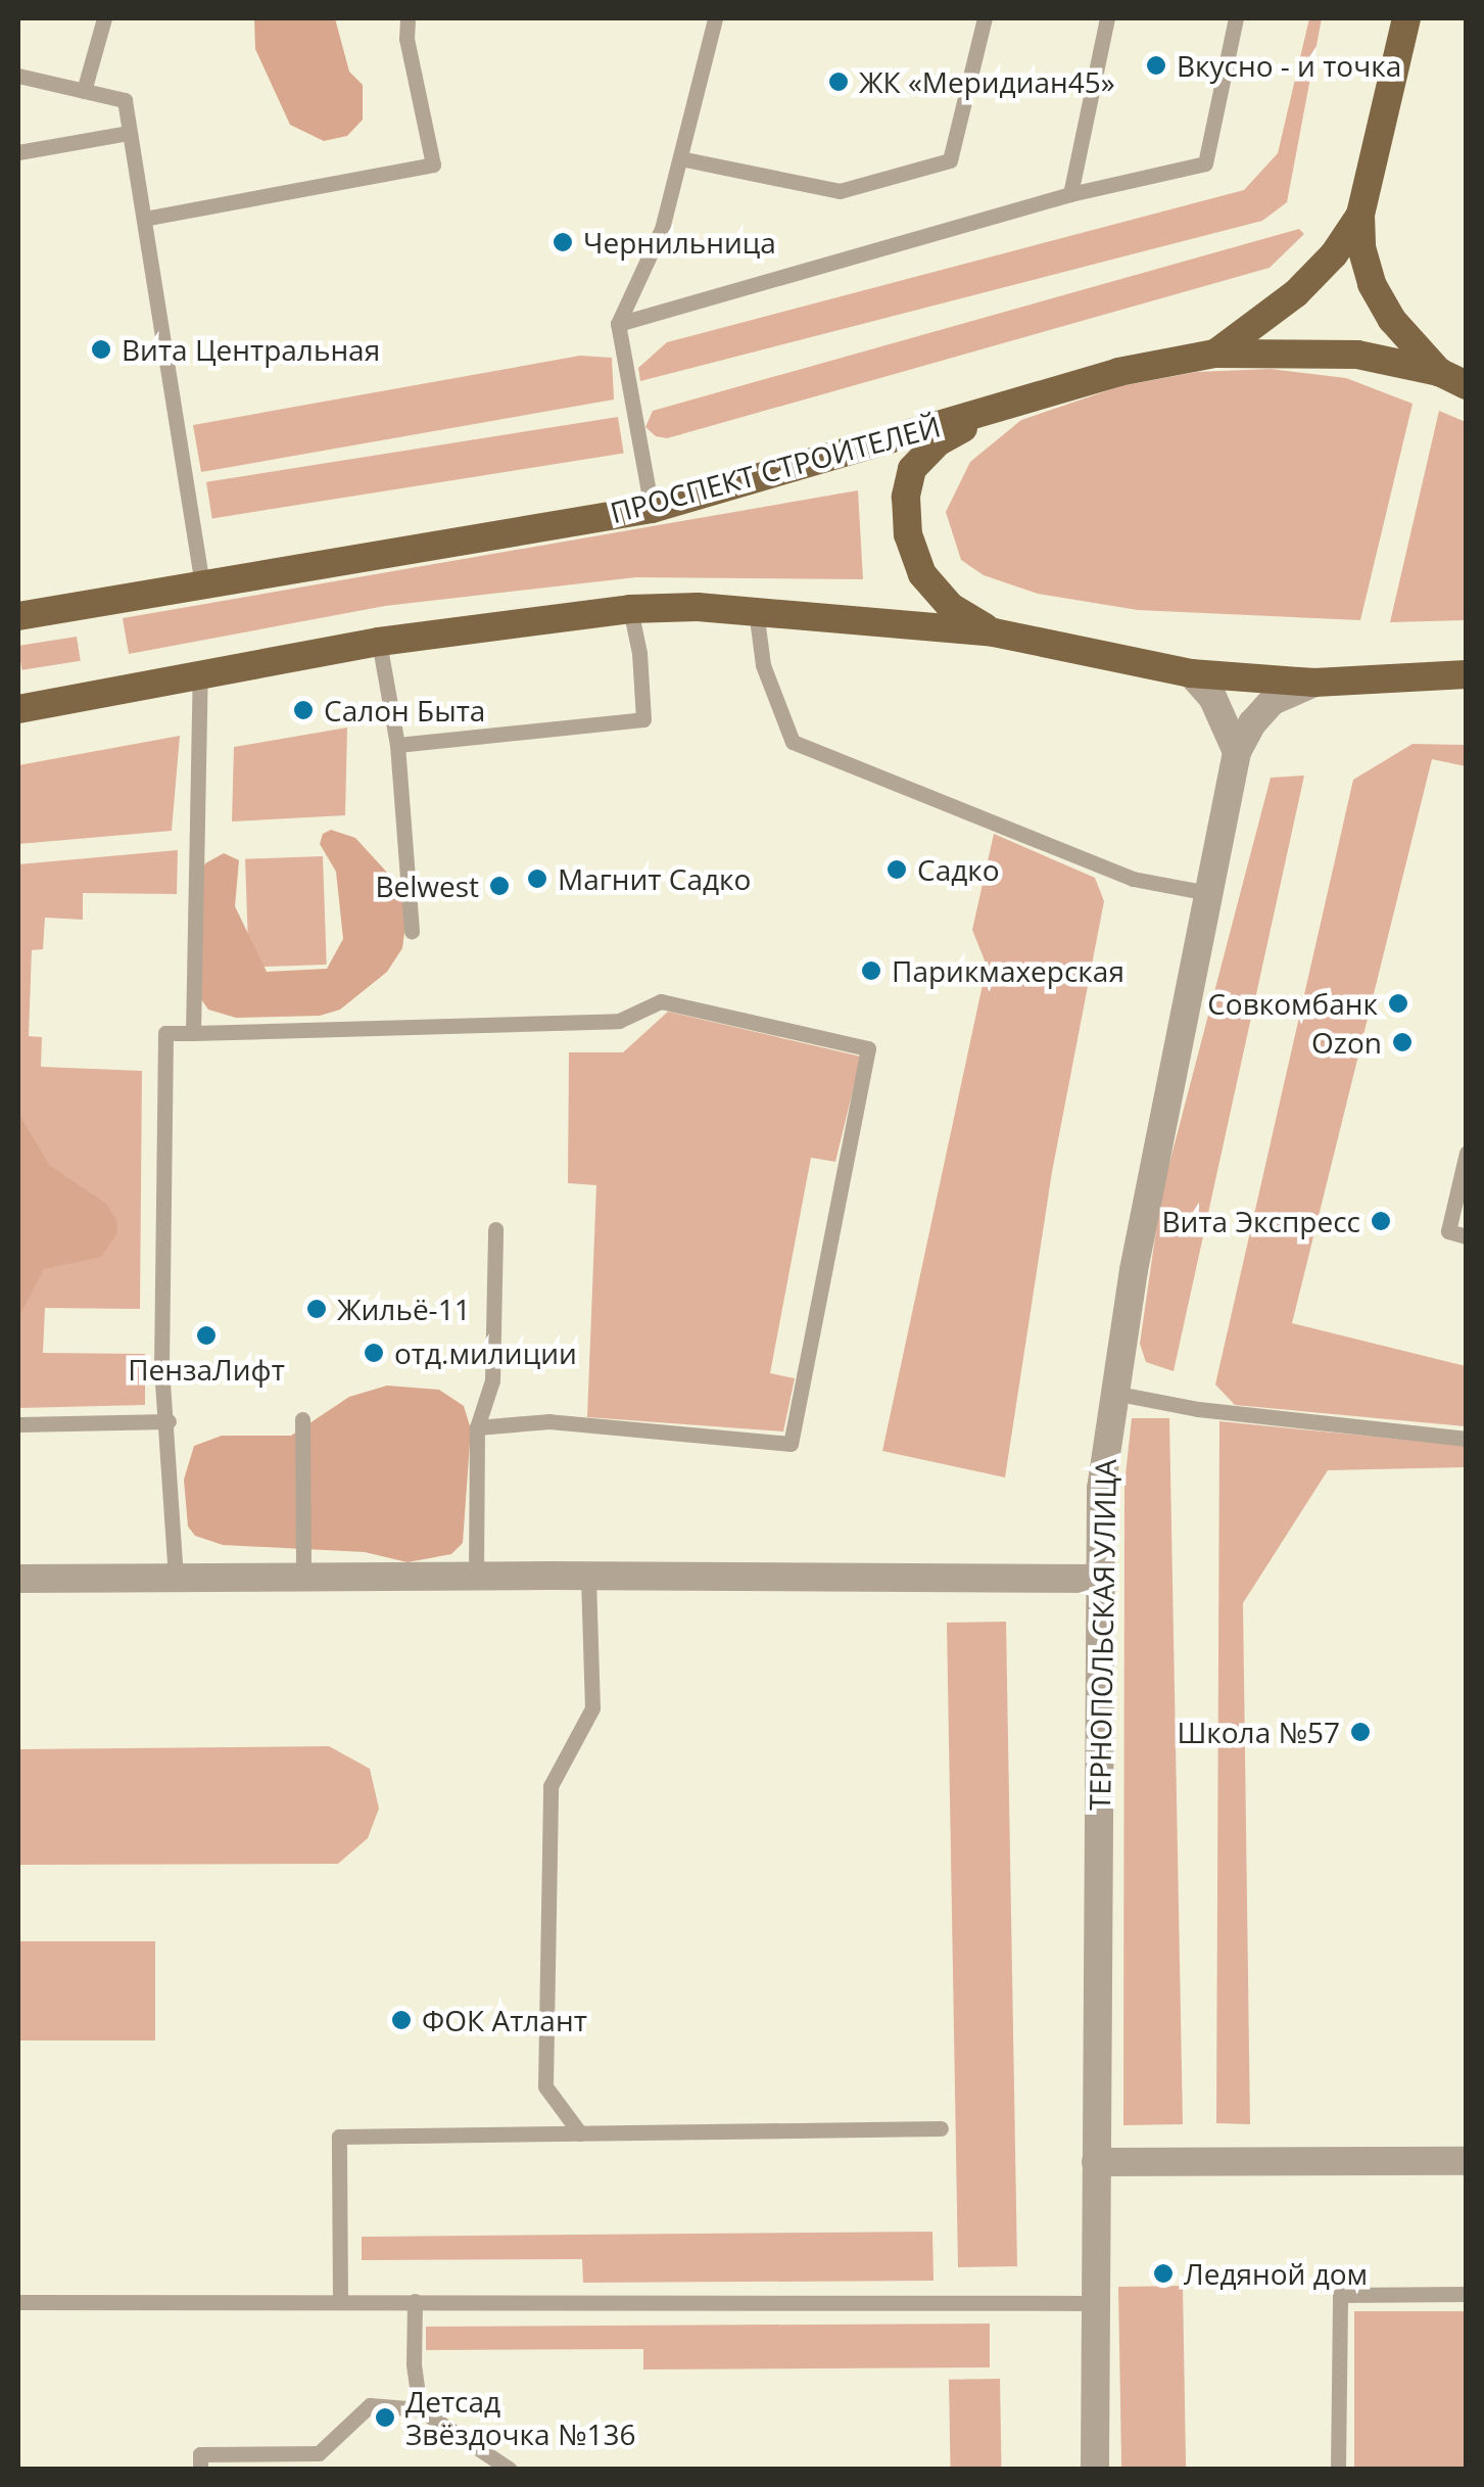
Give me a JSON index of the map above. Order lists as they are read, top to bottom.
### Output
{
  "streets": {
    "main road": ["ПРОСПЕКТ СТРОИТЕЛЕЙ"],
    "street": ["ТЕРНОПОЛЬСКАЯ УЛИЦА"]
  },
  "places": [
    "Вкусно - и точка",
    "ЖК «Меридиан45»",
    "Чернильница",
    "Вита Центральная",
    "Салон Быта",
    "Садко",
    "Магнит Садко",
    "Belwest",
    "Парикмахерская",
    "Совкомбанк",
    "Ozon",
    "Вита Экспресс",
    "Жильё-11",
    "ПензаЛифт",
    "отд.милиции",
    "Школа №57",
    "ФОК Атлант",
    "Ледяной дом",
    "Детсад Звёздочка №136"
  ]
}
